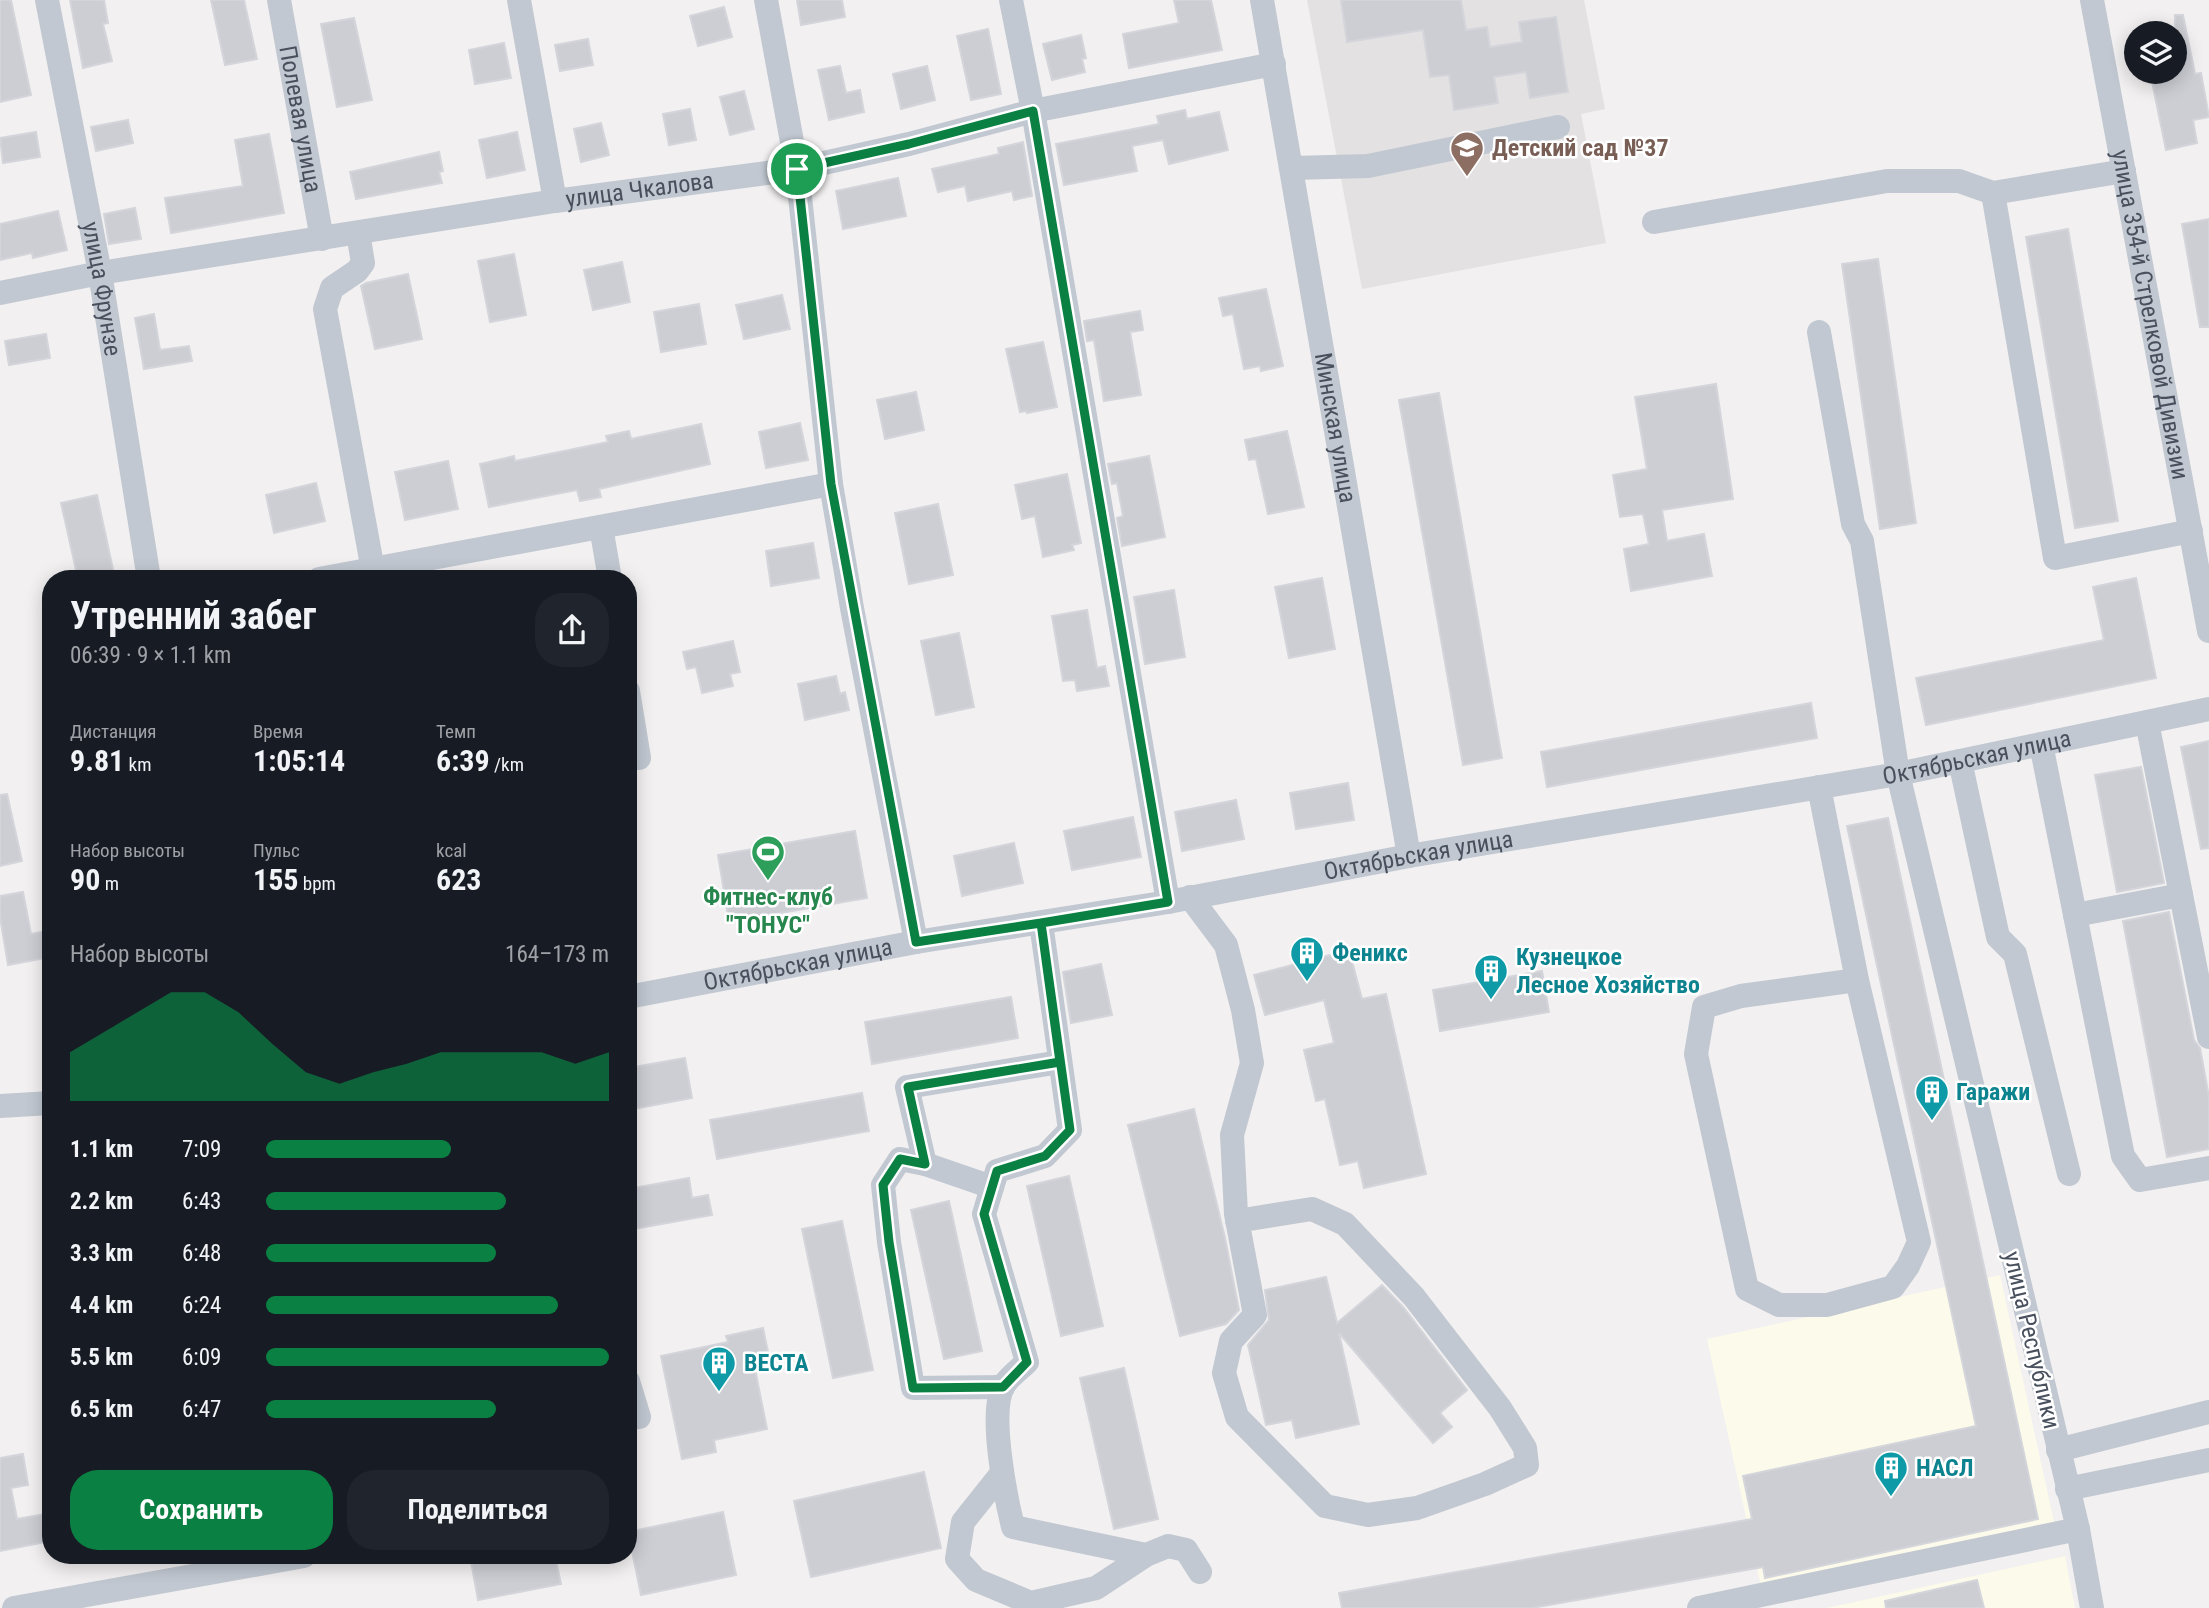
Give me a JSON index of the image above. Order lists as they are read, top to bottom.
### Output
{
  "streets": {
    "street": [
      "Полевая улица",
      "улица Чкалова",
      "улица Фрунзе",
      "улица 354-й Стрелковой Дивизии",
      "Минская улица",
      "Октябрьская улица",
      "улица Республики"
    ]
  },
  "crossings": [
    ["Полевая улица", "улица Чкалова"],
    ["улица Чкалова", "улица Фрунзе"],
    ["улица Чкалова", "Минская улица"],
    ["Минская улица", "Октябрьская улица"],
    ["Октябрьская улица", "улица Республики"]
  ],
  "places": {
    "school or university": ["Детский сад №37"],
    "sports": ["Фитнес-клуб \"ТОНУС\""],
    "building": [
      "Феникс",
      "Кузнецкое Лесное Хозяйство",
      "Гаражи",
      "ВЕСТА",
      "НАСЛ"
    ]
  },
  "page": {
    "heading": ["Утренний забег", "06:39 · 9 × 1.1 km"],
    "stats": [
      ["Дистанция", "9.81 km"],
      ["Время", "1:05:14"],
      ["Темп", "6:39 /km"],
      ["Набор высоты", "90 m"],
      ["Пульс", "155 bpm"],
      ["kcal", "623"]
    ],
    "chart": ["Набор высоты", "164–173 m"],
    "list": [
      {
        "name": "1.1 km",
        "note": "7:09"
      },
      {
        "name": "2.2 km",
        "note": "6:43"
      },
      {
        "name": "3.3 km",
        "note": "6:48"
      },
      {
        "name": "4.4 km",
        "note": "6:24"
      },
      {
        "name": "5.5 km",
        "note": "6:09"
      },
      {
        "name": "6.5 km",
        "note": "6:47"
      }
    ],
    "buttons": ["Сохранить", "Поделиться"]
  }
}
